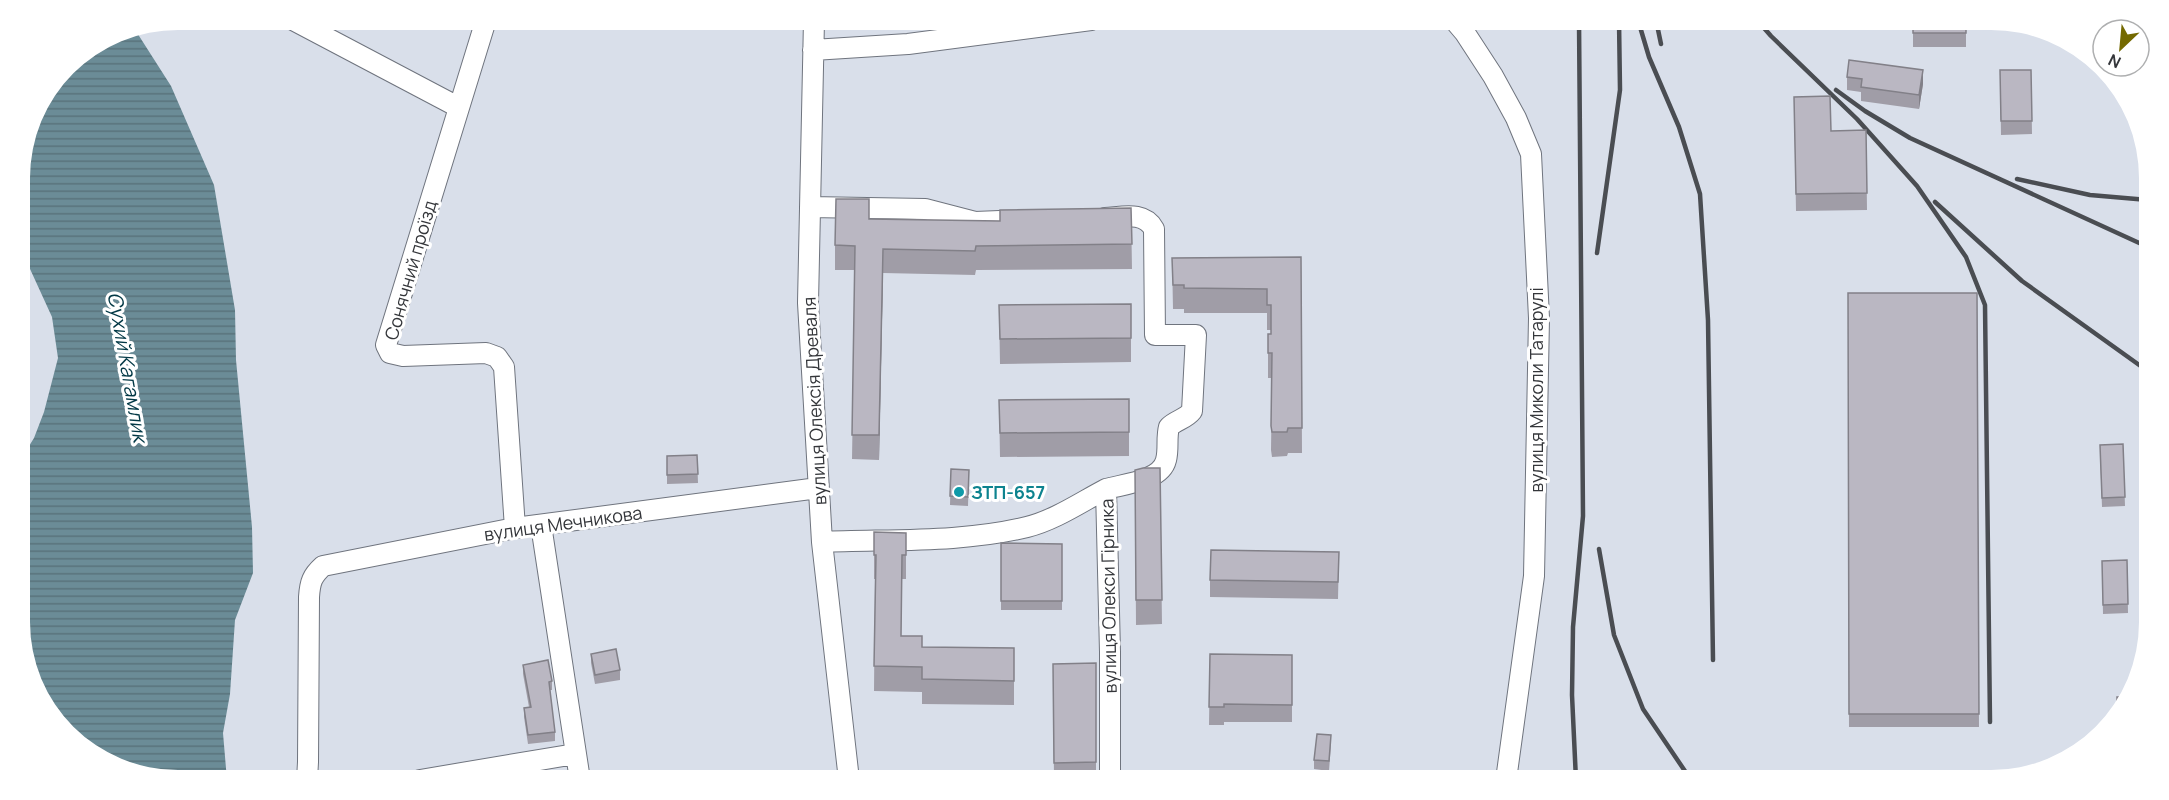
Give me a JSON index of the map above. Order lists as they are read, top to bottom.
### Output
{
  "streets": {
    "street": [
      "Сонячний проїзд",
      "вулиця Миколи Татарулі",
      "вулиця Олексія Древаля",
      "вулиця Мечникова",
      "вулиця Олекси Гірника"
    ]
  },
  "crossings": [
    ["Сонячний проїзд", "вулиця Мечникова"],
    ["вулиця Олексія Древаля", "вулиця Мечникова"],
    ["вулиця Олексія Древаля", "вулиця Олекси Гірника"]
  ],
  "water": ["Сухий Кагамлик"],
  "places": ["ЗТП-657"],
  "north": "bottom left"
}
